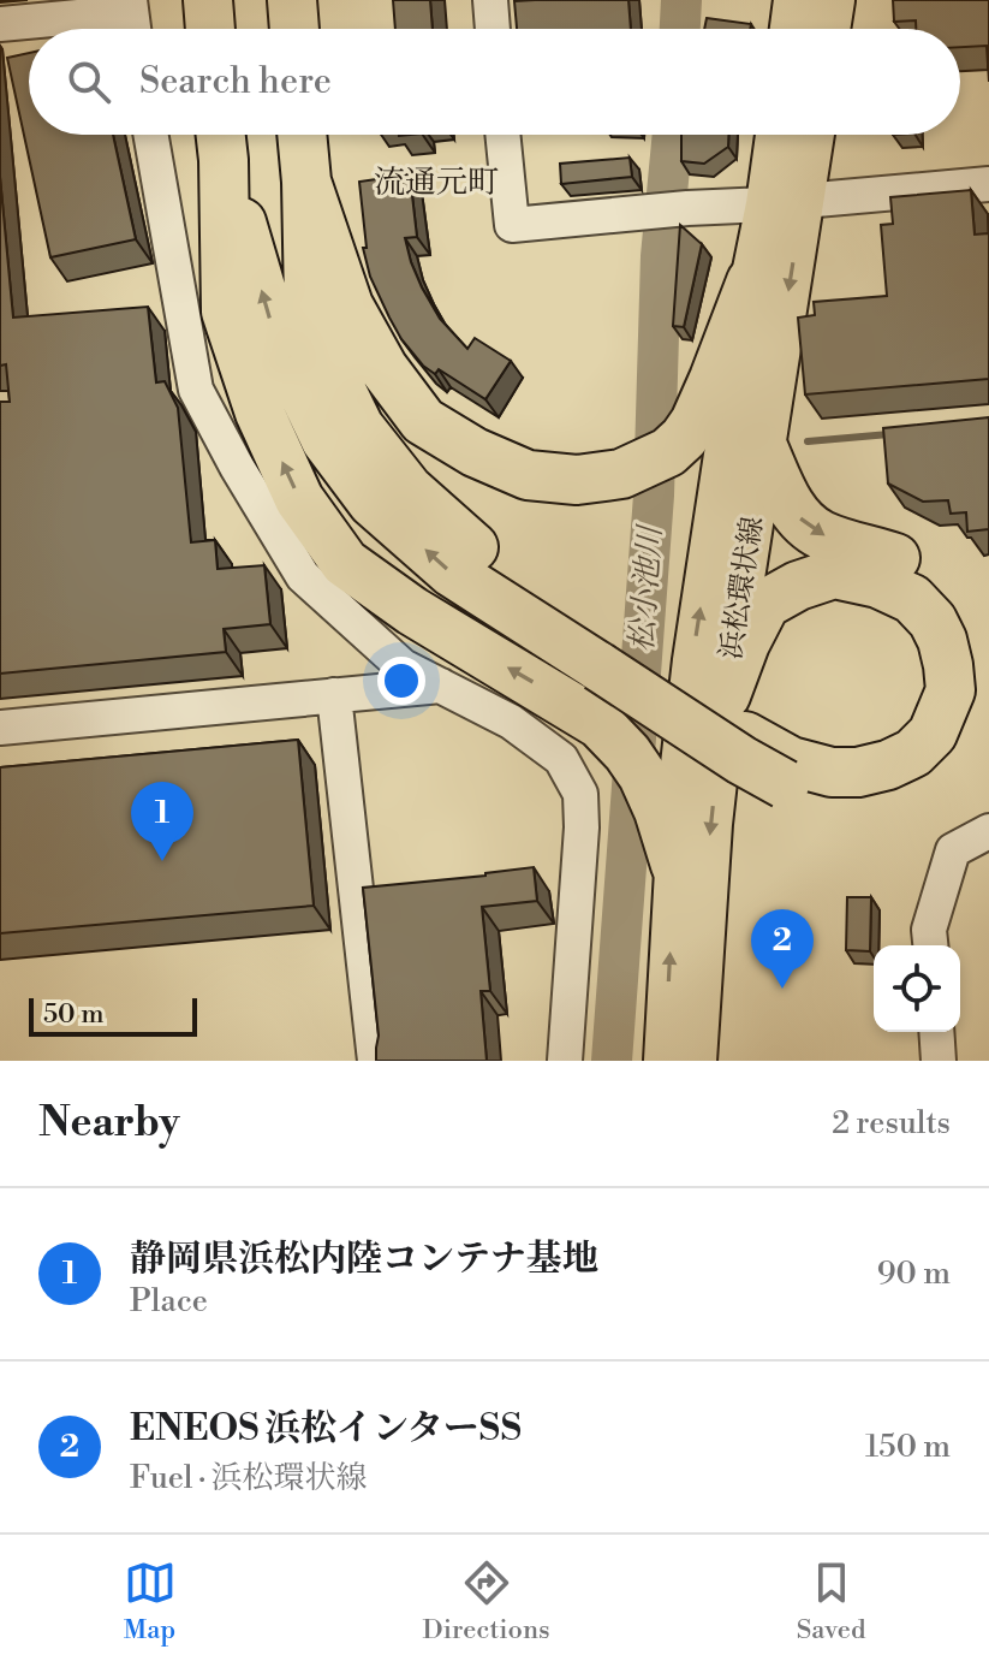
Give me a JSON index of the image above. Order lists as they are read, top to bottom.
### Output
{
  "streets": {
    "main road": ["浜松環状線"]
  },
  "districts": ["流通元町"],
  "water": ["松小池川"],
  "scale_bar": "50 m",
  "page": {
    "search": "Search here",
    "pins": ["1", "2"],
    "scale": "50 m",
    "heading": ["Nearby", "2 results"],
    "list": [
      {
        "mark": "1",
        "name": "静岡県浜松内陸コンテナ基地",
        "note": "Place",
        "value": "90 m"
      },
      {
        "mark": "2",
        "name": "ENEOS 浜松インターSS",
        "note": "Fuel · 浜松環状線",
        "value": "150 m"
      }
    ],
    "nav": ["Map", "Directions", "Saved"]
  }
}
